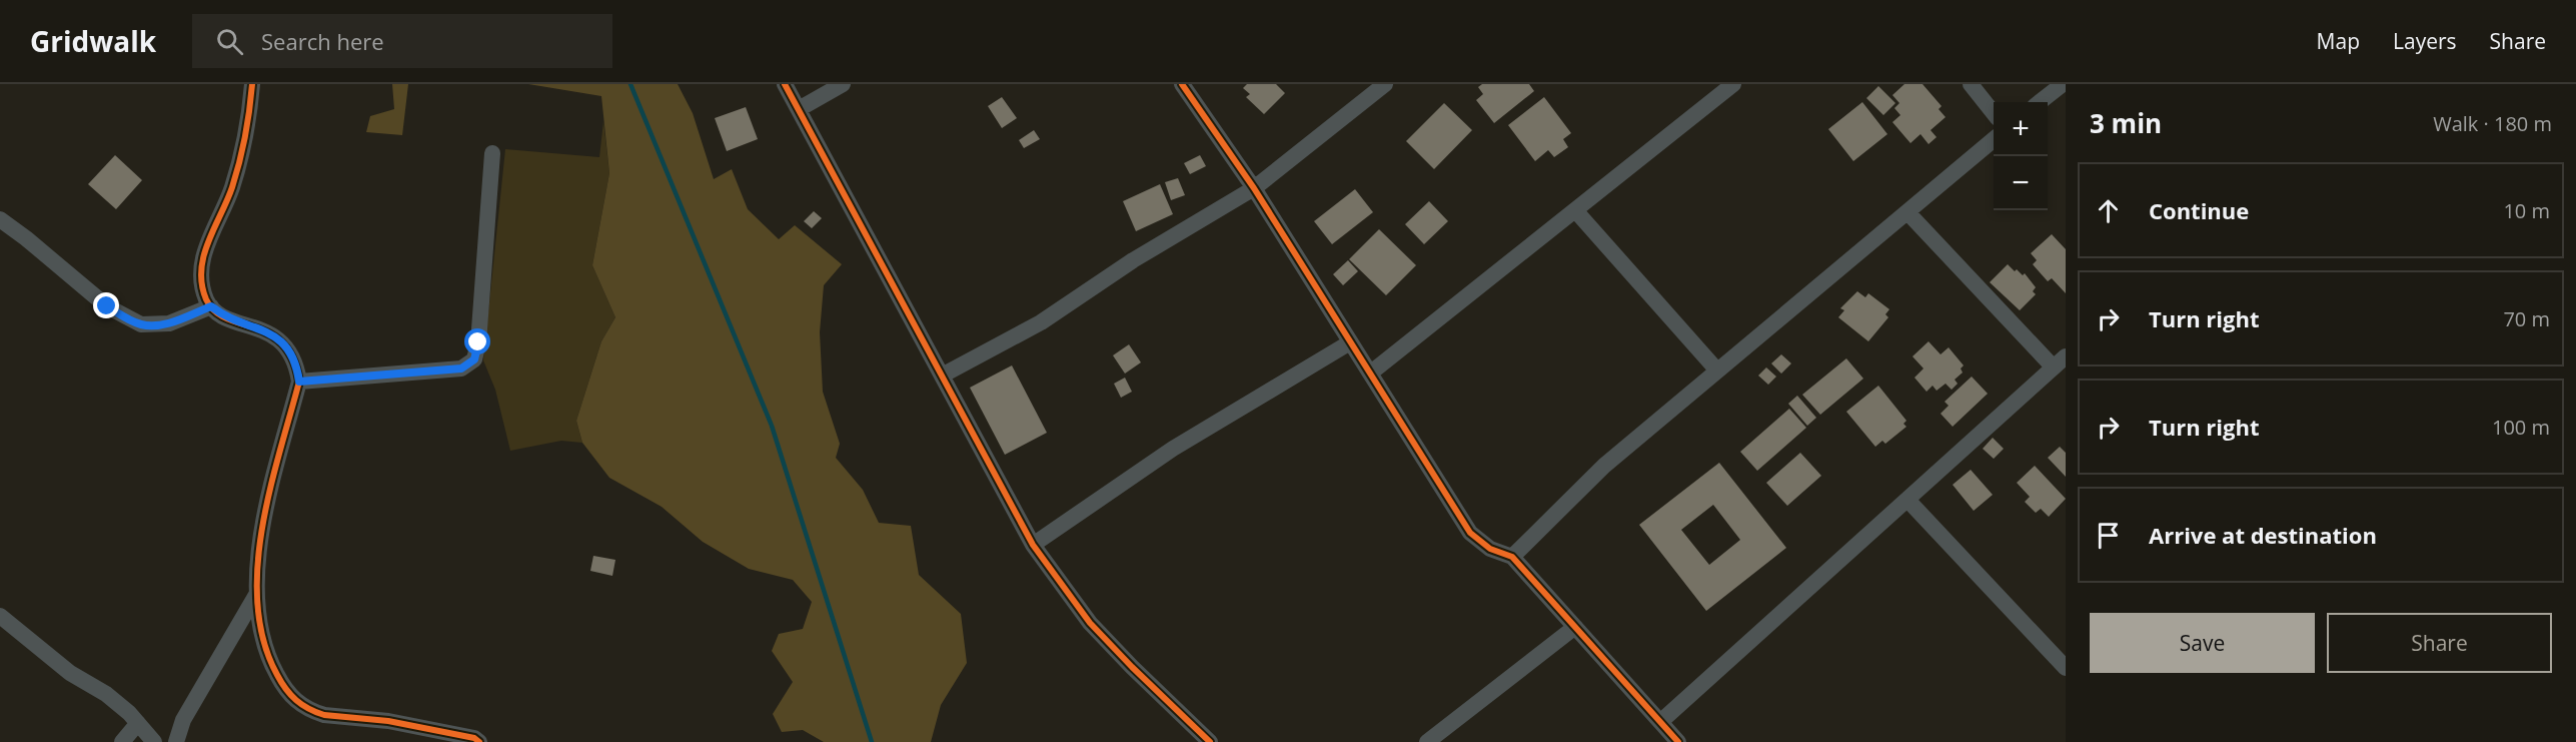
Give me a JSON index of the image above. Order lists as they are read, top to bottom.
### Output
{
  "page": {
    "header": "Gridwalk",
    "search": "Search here",
    "nav": ["Map", "Layers", "Share"],
    "heading": ["3 min", "Walk · 180 m"],
    "map_buttons": ["+", "−"],
    "list": [
      ["Continue", "10 m"],
      ["Turn right", "70 m"],
      ["Turn right", "100 m"],
      "Arrive at destination"
    ],
    "buttons": ["Save", "Share"]
  }
}
